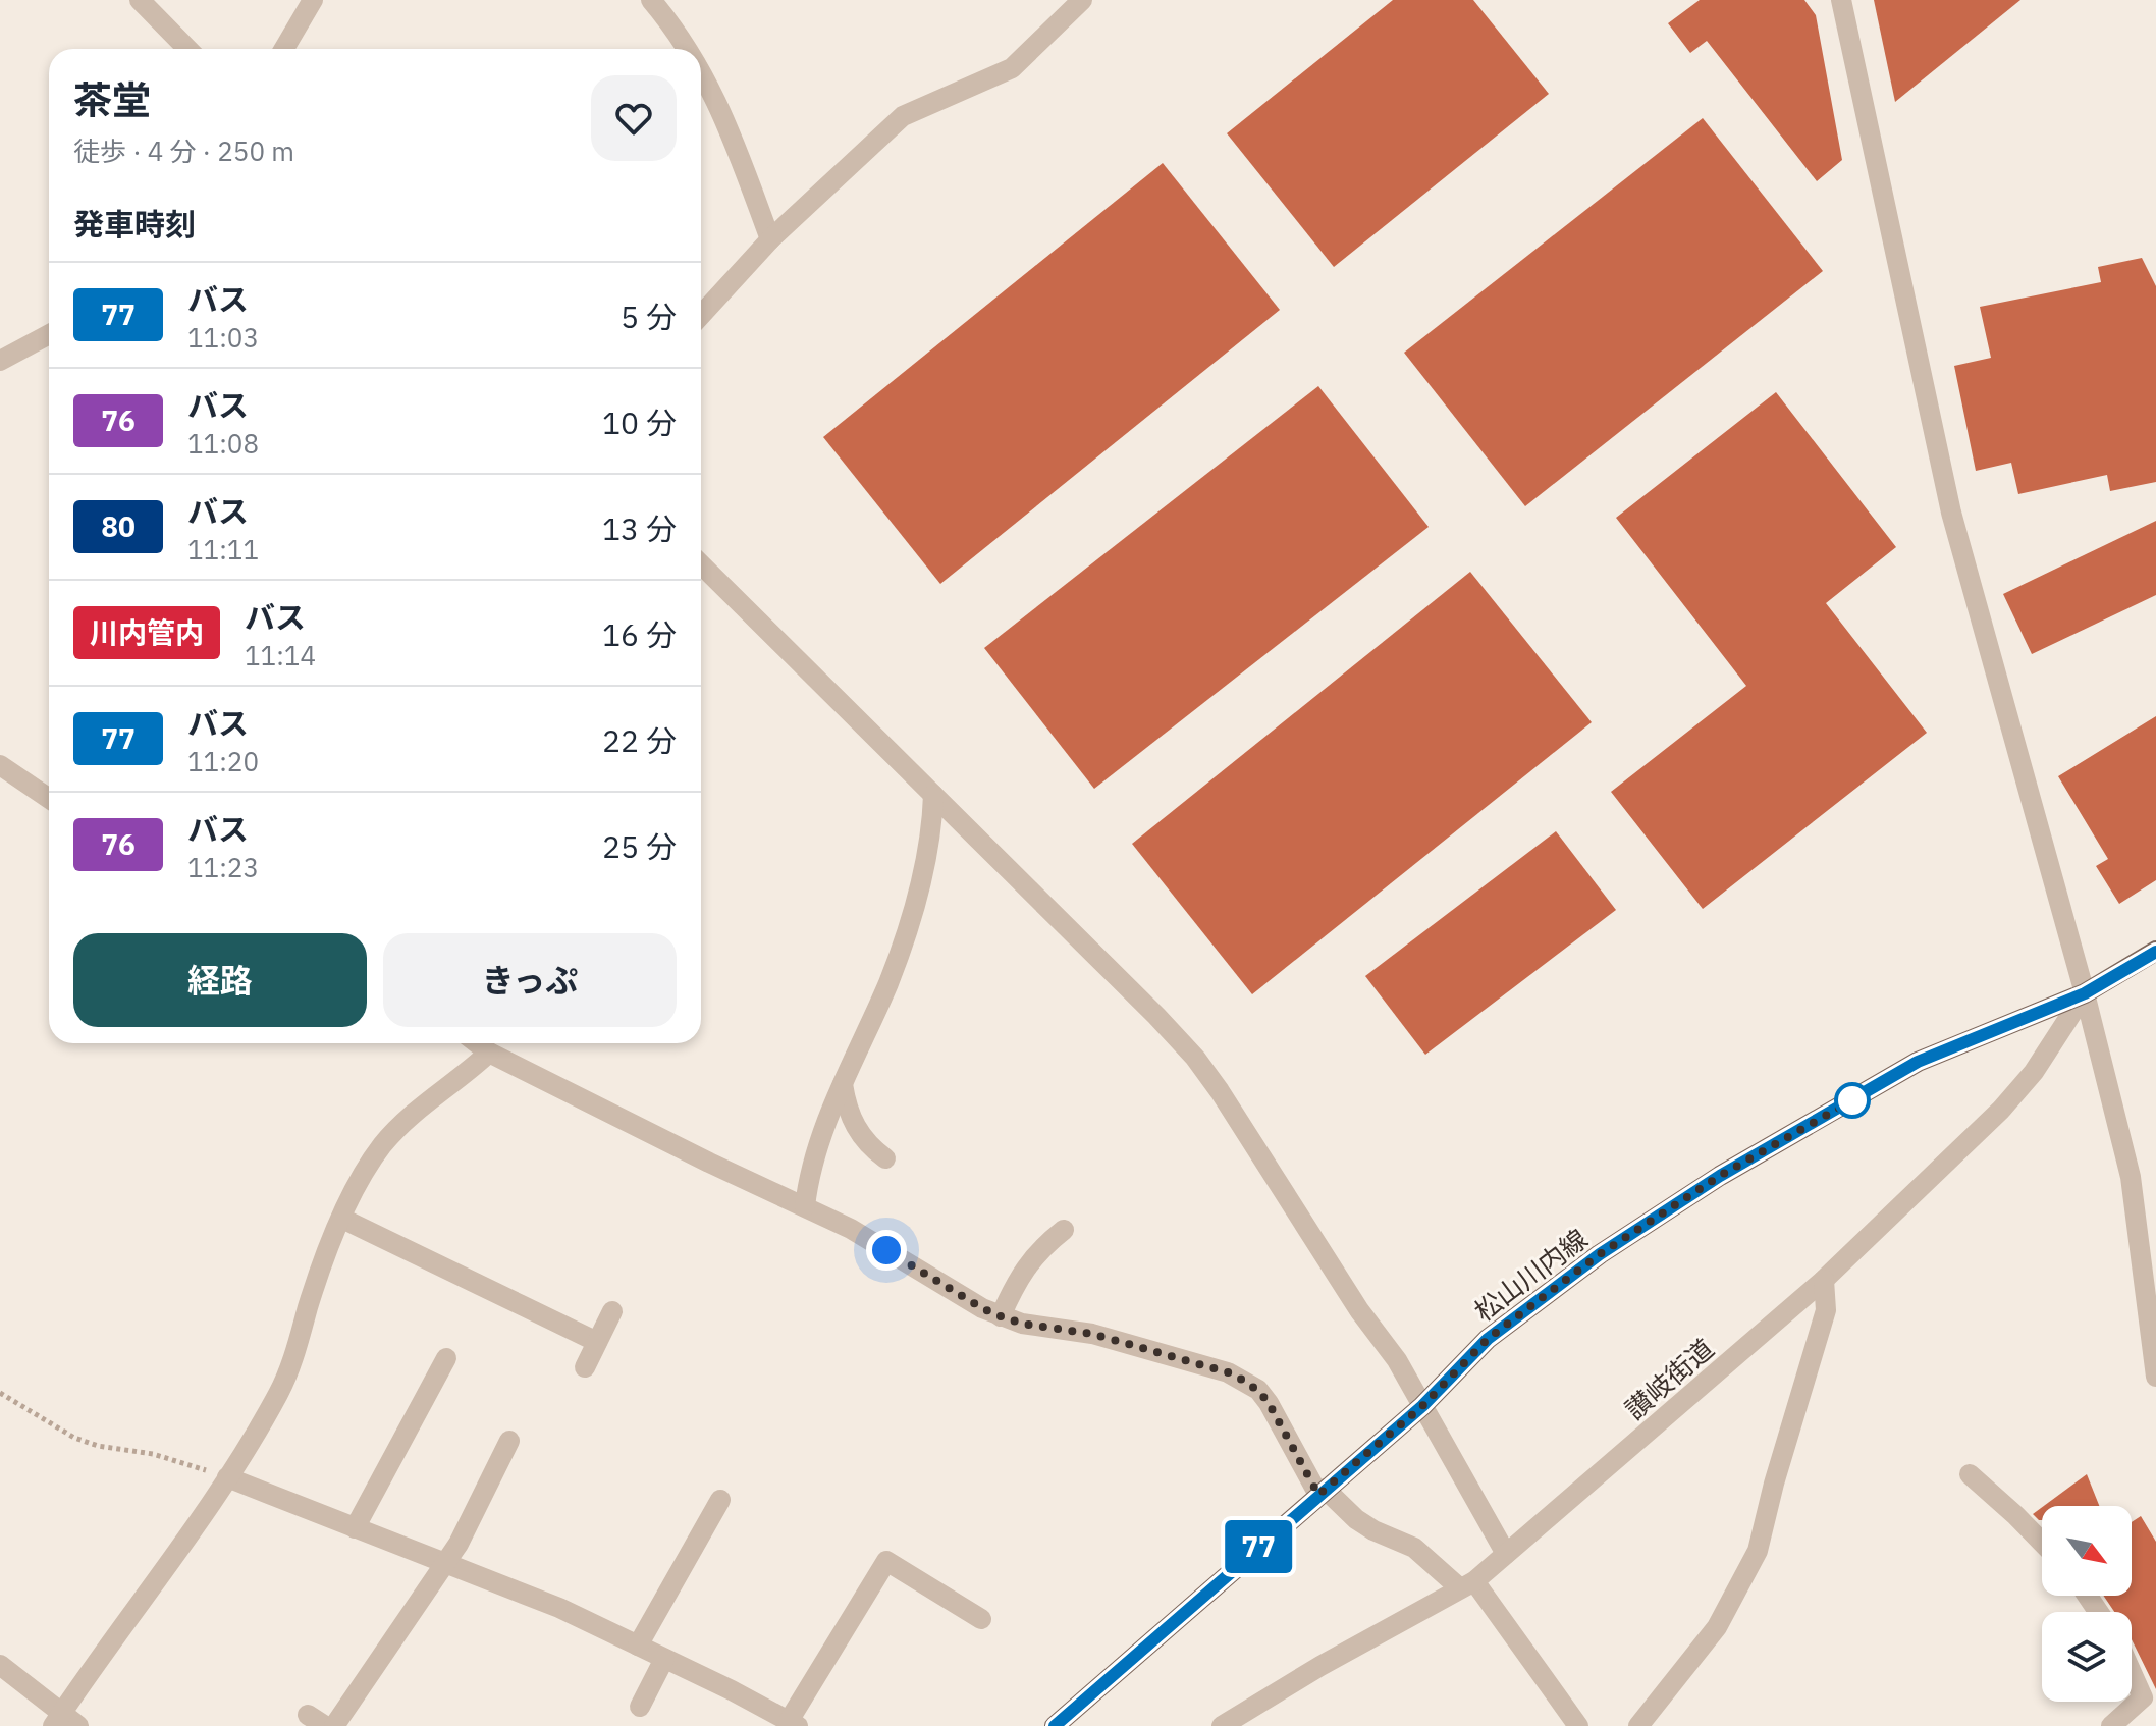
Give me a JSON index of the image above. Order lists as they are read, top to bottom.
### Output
{
  "streets": {
    "main road": ["松山川内線"],
    "street": ["讃岐街道"]
  },
  "crossings": [
    ["松山川内線", "讃岐街道"]
  ],
  "lines": ["bus line 77"],
  "north": "bottom right",
  "page": {
    "on_map": "77",
    "heading": [
      ["茶堂", "徒歩 · 4 分 · 250 m"],
      "発車時刻"
    ],
    "list": [
      {
        "mark": "77",
        "name": "バス",
        "note": "11:03",
        "value": "5 分"
      },
      {
        "mark": "76",
        "name": "バス",
        "note": "11:08",
        "value": "10 分"
      },
      {
        "mark": "80",
        "name": "バス",
        "note": "11:11",
        "value": "13 分"
      },
      {
        "mark": "川内管内",
        "name": "バス",
        "note": "11:14",
        "value": "16 分"
      },
      {
        "mark": "77",
        "name": "バス",
        "note": "11:20",
        "value": "22 分"
      },
      {
        "mark": "76",
        "name": "バス",
        "note": "11:23",
        "value": "25 分"
      }
    ],
    "buttons": ["経路", "きっぷ"]
  }
}
